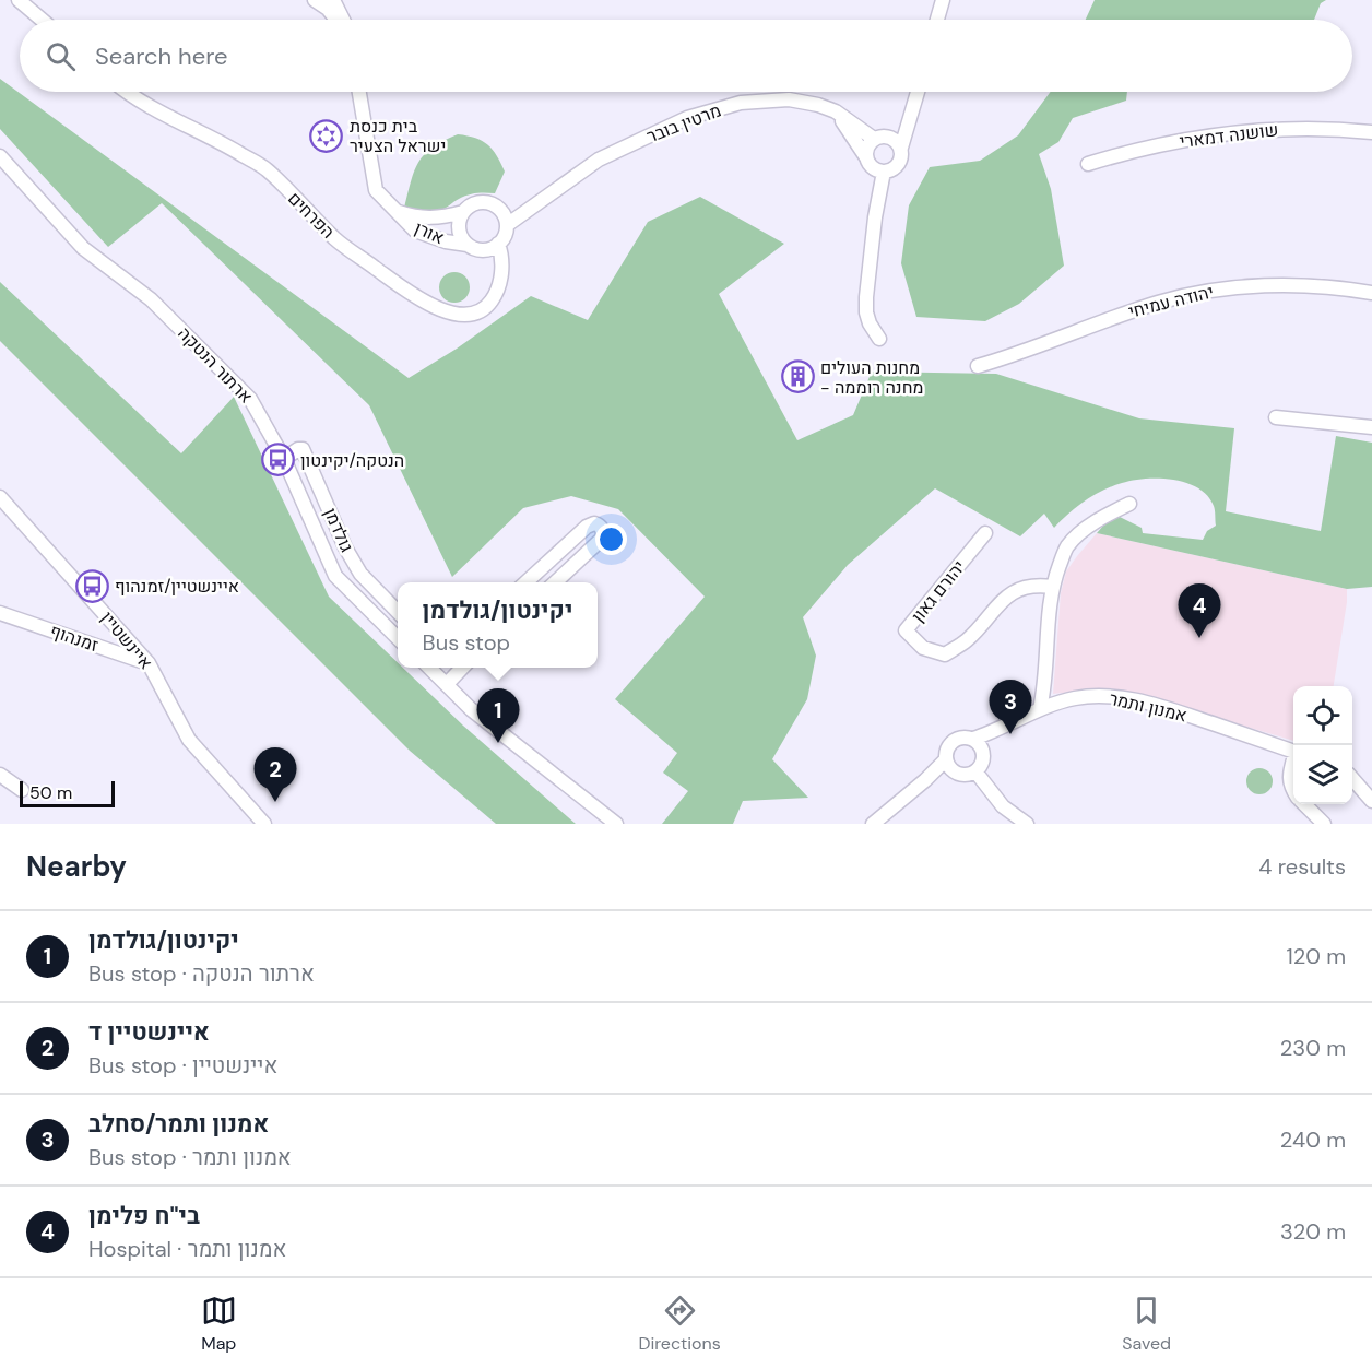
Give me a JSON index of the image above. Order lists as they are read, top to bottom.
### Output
{
  "streets": {
    "street": [
      "מרטין בובר",
      "שושנה דמארי",
      "הפרחים",
      "אורן",
      "יהודה עמיחי",
      "ארתור הנטקה",
      "גולדמן",
      "יהורם גאון",
      "זמנהוף",
      "איינשטיין",
      "אמנון ותמר"
    ]
  },
  "crossings": [
    ["מרטין בובר", "הפרחים"],
    ["מרטין בובר", "אורן"],
    ["הפרחים", "אורן"],
    ["ארתור הנטקה", "גולדמן"],
    ["זמנהוף", "איינשטיין"]
  ],
  "places": {
    "synagogue": ["בית כנסת ישראל הצעיר"],
    "building": ["מחנות העולים - מחנה רוממה"],
    "bus stop": ["הנטקה/יקינטון", "איינשטיין/זמנהוף"]
  },
  "scale_bar": "50 m",
  "page": {
    "search": "Search here",
    "popup": ["יקינטון/גולדמן", "Bus stop"],
    "pins": [
      "4",
      "3",
      "1",
      "2"
    ],
    "scale": "50 m",
    "heading": ["Nearby", "4 results"],
    "list": [
      {
        "mark": "1",
        "name": "יקינטון/גולדמן",
        "note": "Bus stop · ארתור הנטקה",
        "value": "120 m"
      },
      {
        "mark": "2",
        "name": "איינשטיין ד",
        "note": "Bus stop · איינשטיין",
        "value": "230 m"
      },
      {
        "mark": "3",
        "name": "אמנון ותמר/סחלב",
        "note": "Bus stop · אמנון ותמר",
        "value": "240 m"
      },
      {
        "mark": "4",
        "name": "בי\"ח פלימן",
        "note": "Hospital · אמנון ותמר",
        "value": "320 m"
      }
    ],
    "nav": ["Map", "Directions", "Saved"]
  }
}
